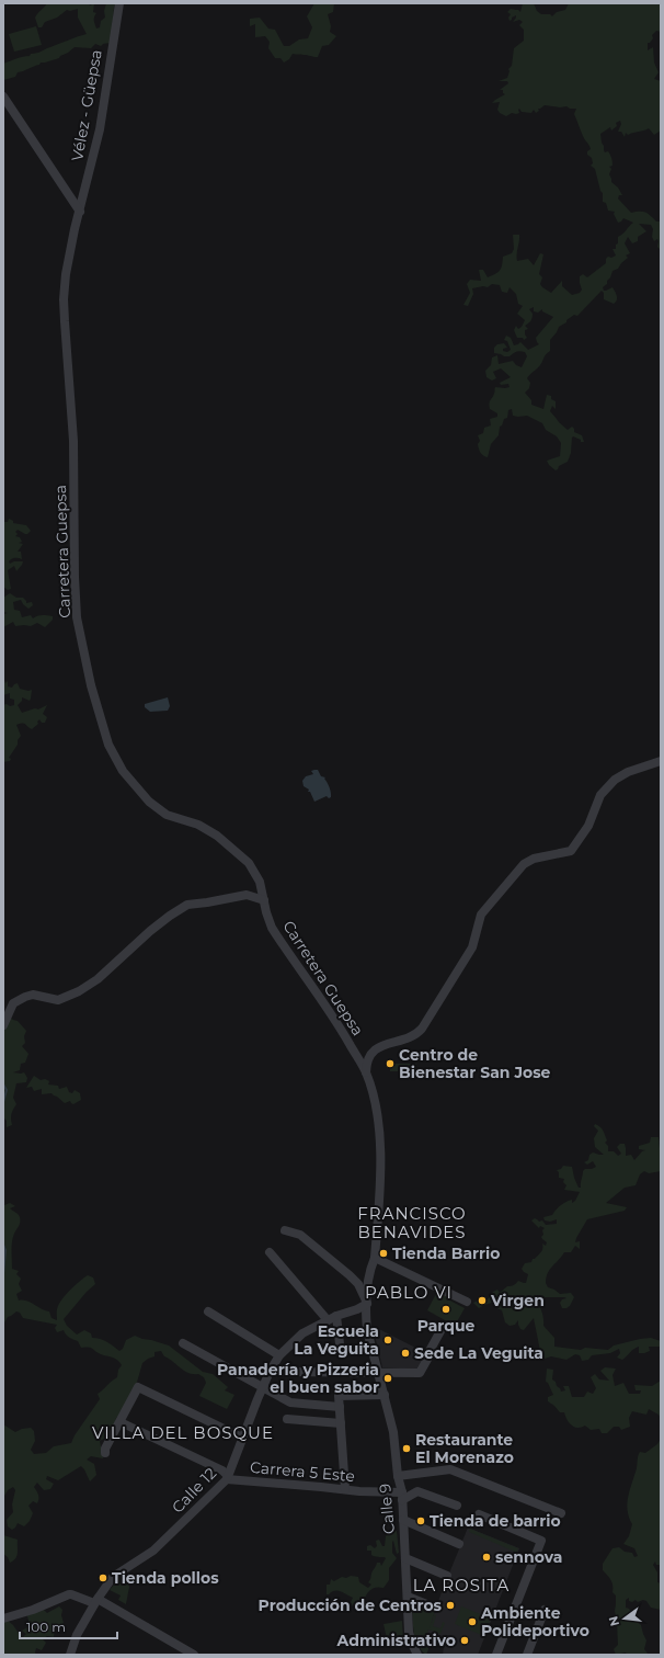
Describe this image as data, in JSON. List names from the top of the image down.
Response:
{
  "streets": {
    "street": [
      "Vélez - Güepsa",
      "Carretera Guepsa",
      "Carrera 5 Este",
      "Calle 12",
      "Calle 9"
    ]
  },
  "crossings": [
    ["Vélez - Güepsa", "Carretera Guepsa"],
    ["Carrera 5 Este", "Calle 12"],
    ["Carrera 5 Este", "Calle 9"],
    ["Calle 12", "Calle 9"]
  ],
  "districts": [
    "FRANCISCO BENAVIDES",
    "PABLO VI",
    "VILLA DEL BOSQUE",
    "LA ROSITA"
  ],
  "places": [
    "Centro de Bienestar San Jose",
    "Tienda Barrio",
    "Virgen",
    "Parque",
    "Escuela La Veguita",
    "Sede La Veguita",
    "Panadería y Pizzeria el buen sabor",
    "Restaurante El Morenazo",
    "Tienda de barrio",
    "sennova",
    "Tienda pollos",
    "Producción de Centros",
    "Ambiente Polideportivo",
    "Administrativo"
  ],
  "scale_bar": "100 m",
  "north": "left"
}
